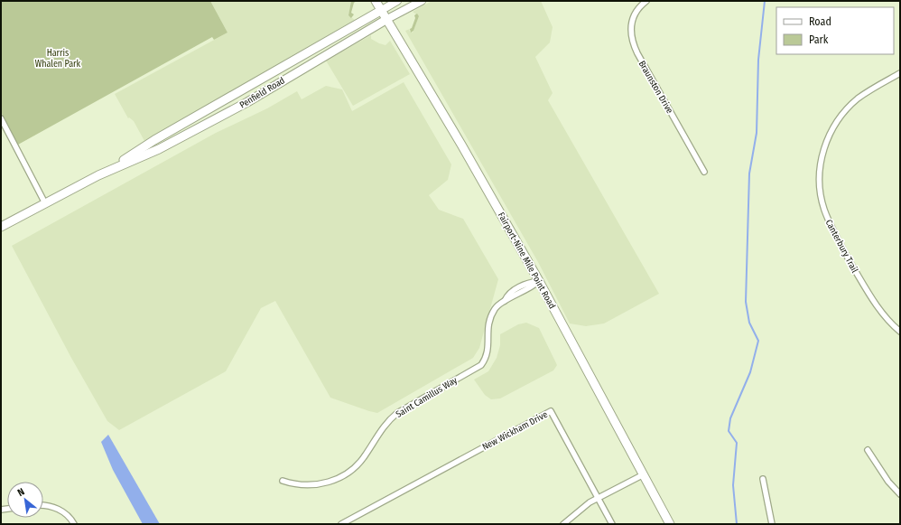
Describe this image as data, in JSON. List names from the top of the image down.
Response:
{
  "streets": {
    "main road": ["Penfield Road", "Fairport-Nine Mile Point Road"],
    "street": [
      "Braunston Drive",
      "Canterbury Trail",
      "Saint Camillus Way",
      "New Wickham Drive"
    ]
  },
  "crossings": [
    ["Penfield Road", "Fairport-Nine Mile Point Road"],
    ["Fairport-Nine Mile Point Road", "Saint Camillus Way"]
  ],
  "parks": ["Harris Whalen Park"],
  "legend": ["Road", "Park"],
  "north": "top left"
}
